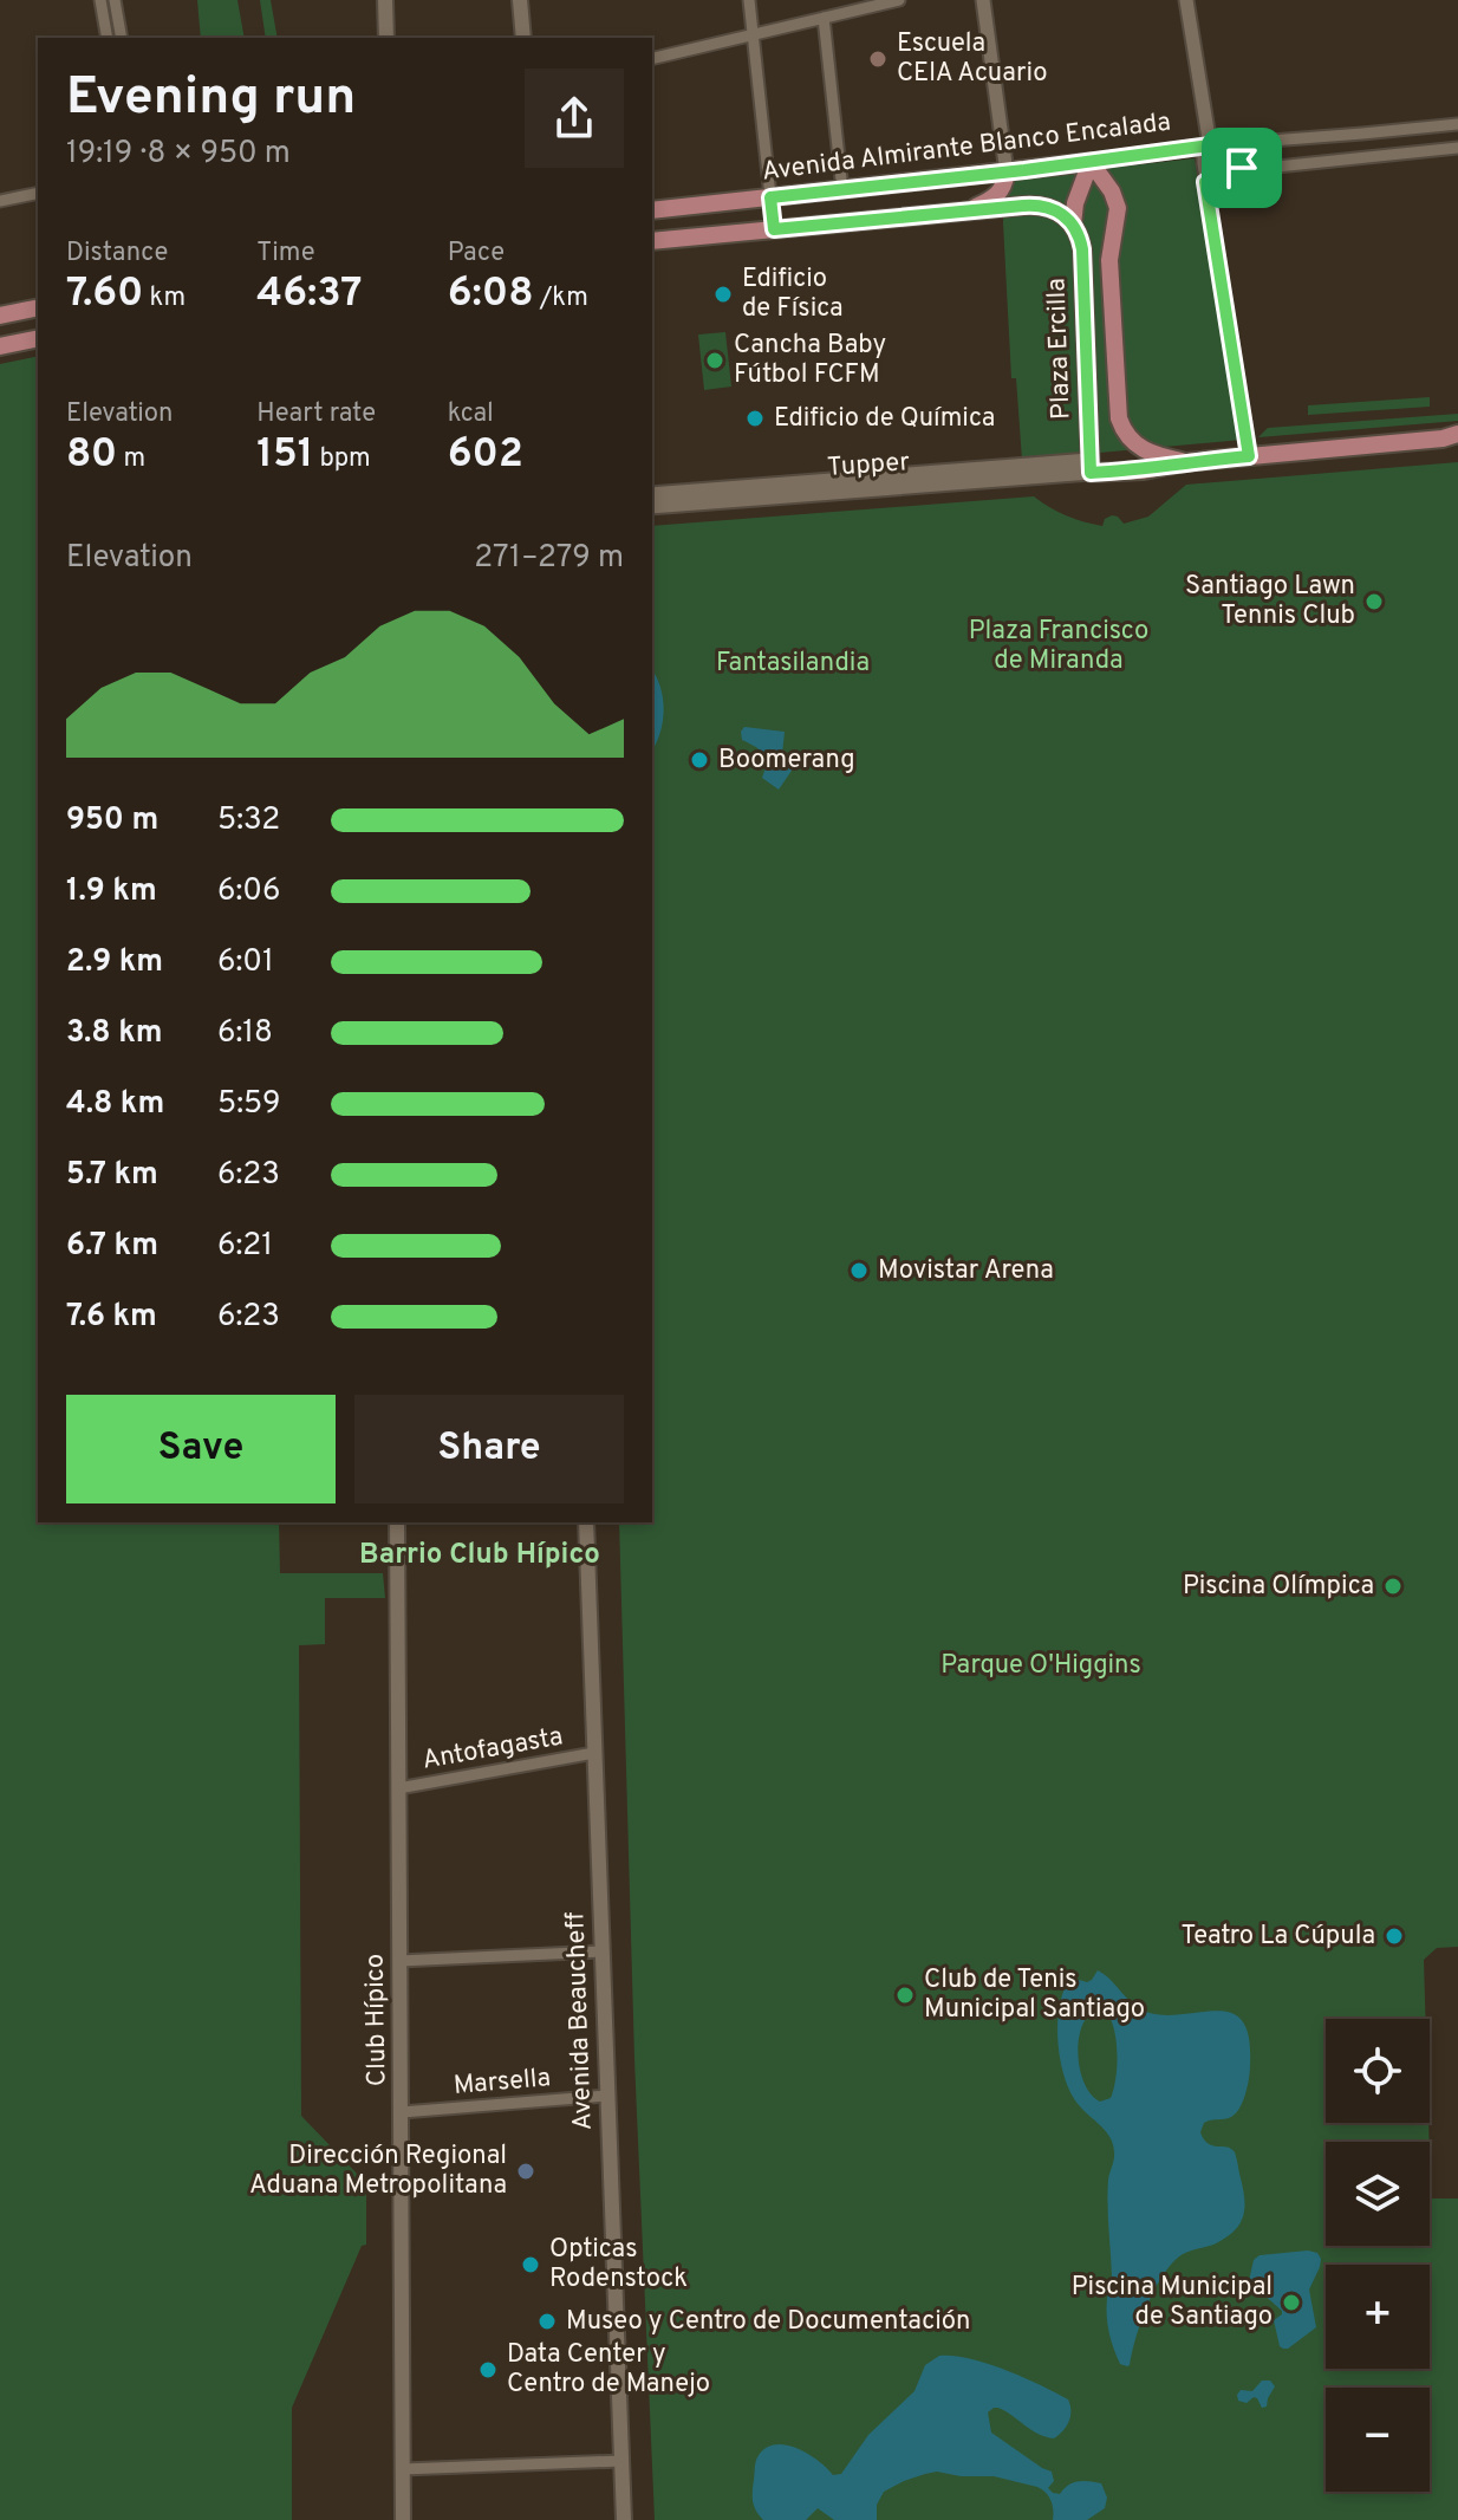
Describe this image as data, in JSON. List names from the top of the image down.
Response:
{
  "streets": {
    "main road": [
      "Avenida Almirante Blanco Encalada",
      "Plaza Ercilla",
      "Club Hípico",
      "Avenida Beaucheff"
    ],
    "street": ["Tupper", "Antofagasta", "Marsella"]
  },
  "crossings": [
    ["Avenida Almirante Blanco Encalada", "Plaza Ercilla"],
    ["Plaza Ercilla", "Tupper"],
    ["Antofagasta", "Club Hípico"],
    ["Antofagasta", "Avenida Beaucheff"],
    ["Club Hípico", "Marsella"],
    ["Avenida Beaucheff", "Marsella"]
  ],
  "districts": ["Barrio Club Hípico"],
  "parks": ["Plaza Francisco de Miranda", "Fantasilandia", "Parque O'Higgins"],
  "places": [
    "Escuela CEIA Acuario",
    "Edificio de Física",
    "Cancha Baby Fútbol FCFM",
    "Edificio de Química",
    "Santiago Lawn Tennis Club",
    "Boomerang",
    "Movistar Arena",
    "Piscina Olímpica",
    "Teatro La Cúpula",
    "Club de Tenis Municipal Santiago",
    "Dirección Regional Aduana Metropolitana",
    "Opticas Rodenstock",
    "Piscina Municipal de Santiago",
    "Museo y Centro de Documentación",
    "Data Center y Centro de Manejo"
  ],
  "page": {
    "heading": ["Evening run", "19:19 · 8 × 950 m"],
    "stats": [
      ["Distance", "7.60 km"],
      ["Time", "46:37"],
      ["Pace", "6:08 /km"],
      ["Elevation", "80 m"],
      ["Heart rate", "151 bpm"],
      ["kcal", "602"]
    ],
    "chart": ["Elevation", "271–279 m"],
    "list": [
      {
        "name": "950 m",
        "note": "5:32"
      },
      {
        "name": "1.9 km",
        "note": "6:06"
      },
      {
        "name": "2.9 km",
        "note": "6:01"
      },
      {
        "name": "3.8 km",
        "note": "6:18"
      },
      {
        "name": "4.8 km",
        "note": "5:59"
      },
      {
        "name": "5.7 km",
        "note": "6:23"
      },
      {
        "name": "6.7 km",
        "note": "6:21"
      },
      {
        "name": "7.6 km",
        "note": "6:23"
      }
    ],
    "buttons": ["Save", "Share"],
    "map_buttons": ["+", "−"]
  }
}
